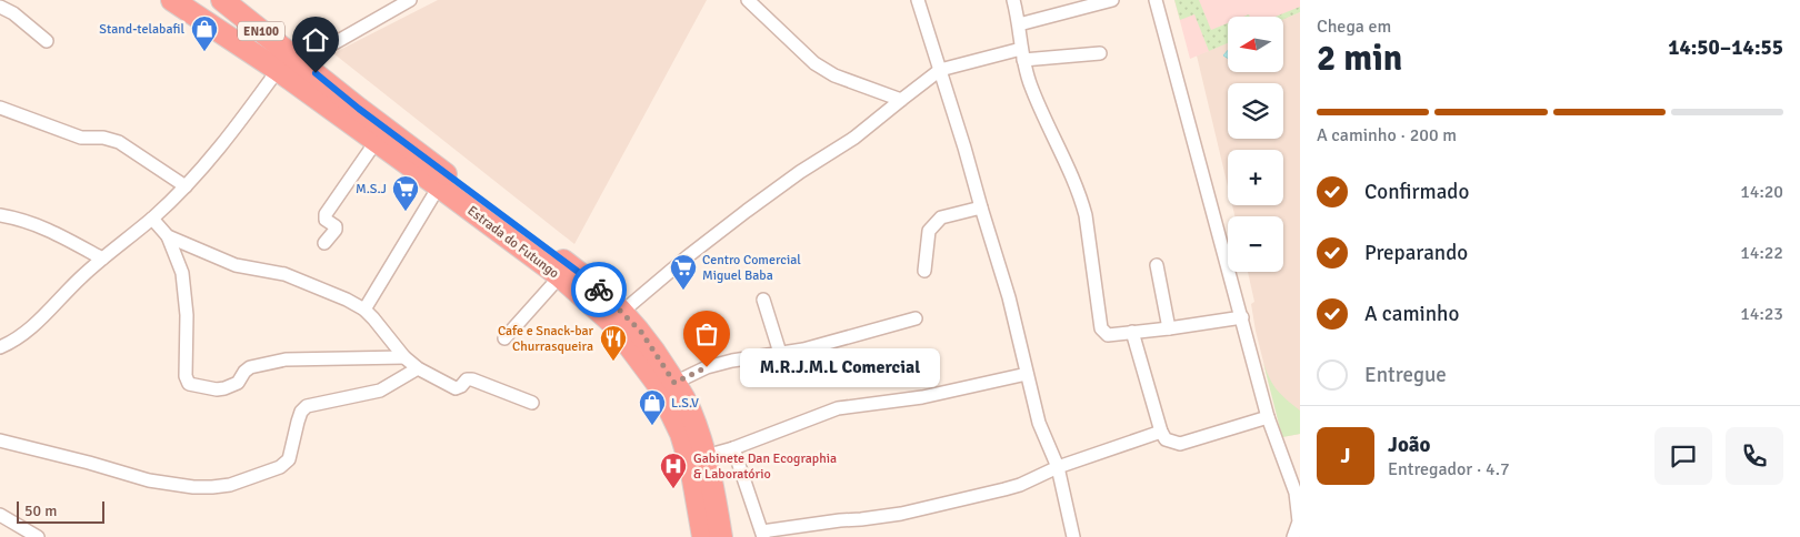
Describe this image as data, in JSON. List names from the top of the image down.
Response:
{
  "streets": {
    "highway": ["EN100", "Estrada do Futungo"]
  },
  "places": {
    "shop": ["Stand-telabafil", "L.S.V"],
    "supermarket": ["M.S.J", "Centro Comercial Miguel Baba"],
    "restaurant": ["Cafe e Snack-bar Churrasqueira"],
    "other": ["M.R.J.M.L Comercial"],
    "hospital": ["Gabinete Dan Ecographia & Laboratório"]
  },
  "scale_bar": "50 m",
  "north": "left",
  "page": {
    "heading": ["2 min", "Chega em", "14:50–14:55"],
    "panel": ["João", "Entregador · 4.7"],
    "map_buttons": ["+", "−"],
    "bar": "A caminho · 200 m",
    "list": [
      ["Confirmado", "14:20"],
      ["Preparando", "14:22"],
      ["A caminho", "14:23"],
      "Entregue"
    ],
    "bubble": "M.R.J.M.L Comercial",
    "round": "J",
    "scale": "50 m"
  }
}
